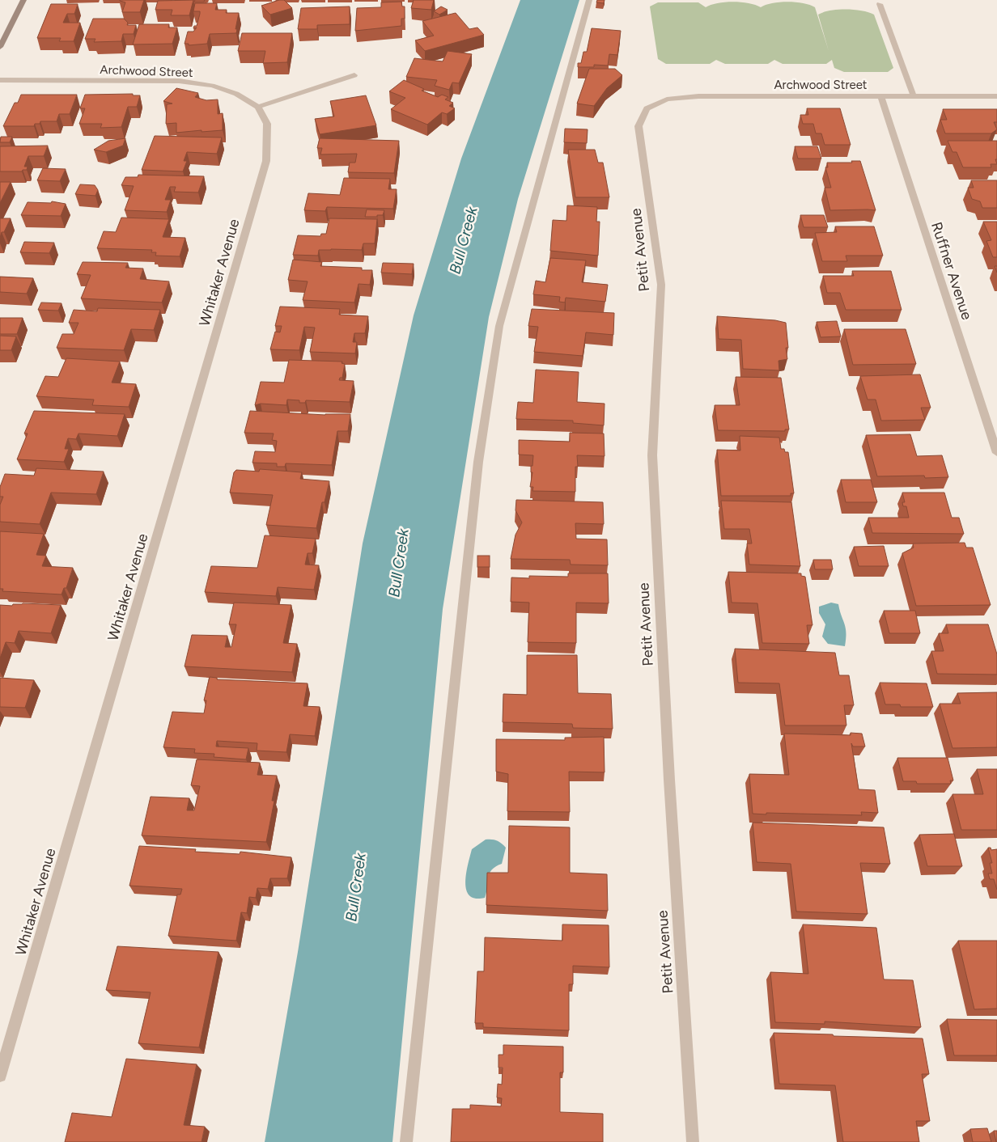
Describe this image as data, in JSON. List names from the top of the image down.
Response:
{
  "streets": {
    "street": [
      "Archwood Street",
      "Petit Avenue",
      "Ruffner Avenue",
      "Whitaker Avenue"
    ]
  },
  "crossings": [
    ["Archwood Street", "Petit Avenue"],
    ["Archwood Street", "Ruffner Avenue"],
    ["Archwood Street", "Whitaker Avenue"]
  ],
  "water": ["Bull Creek"]
}
